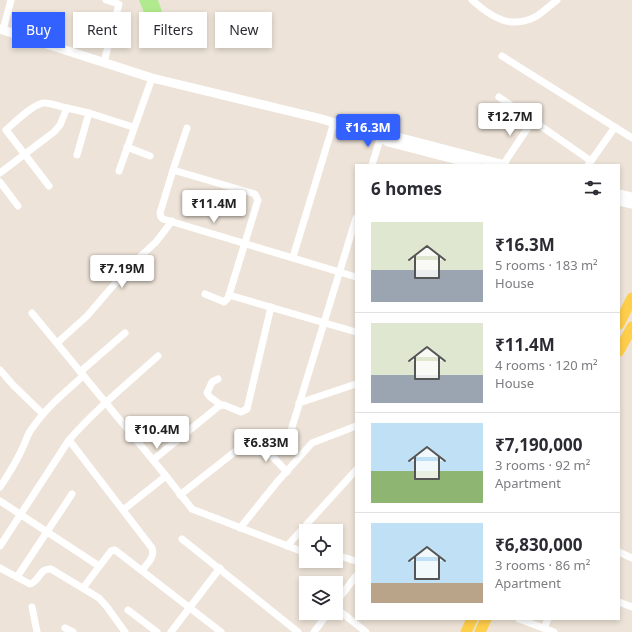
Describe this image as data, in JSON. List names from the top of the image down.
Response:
{
  "page": {
    "chip": [
      "Buy",
      "Rent",
      "Filters",
      "New"
    ],
    "price": [
      "₹12.7M",
      "₹16.3M",
      "₹11.4M",
      "₹7.19M",
      "₹10.4M",
      "₹6.83M"
    ],
    "heading": "6 homes",
    "list": [
      {
        "name": "₹16.3M",
        "note": "5 rooms · 183 m² · House"
      },
      {
        "name": "₹11.4M",
        "note": "4 rooms · 120 m² · House"
      },
      {
        "name": "₹7,190,000",
        "note": "3 rooms · 92 m² · Apartment"
      },
      {
        "name": "₹6,830,000",
        "note": "3 rooms · 86 m² · Apartment"
      }
    ]
  }
}
